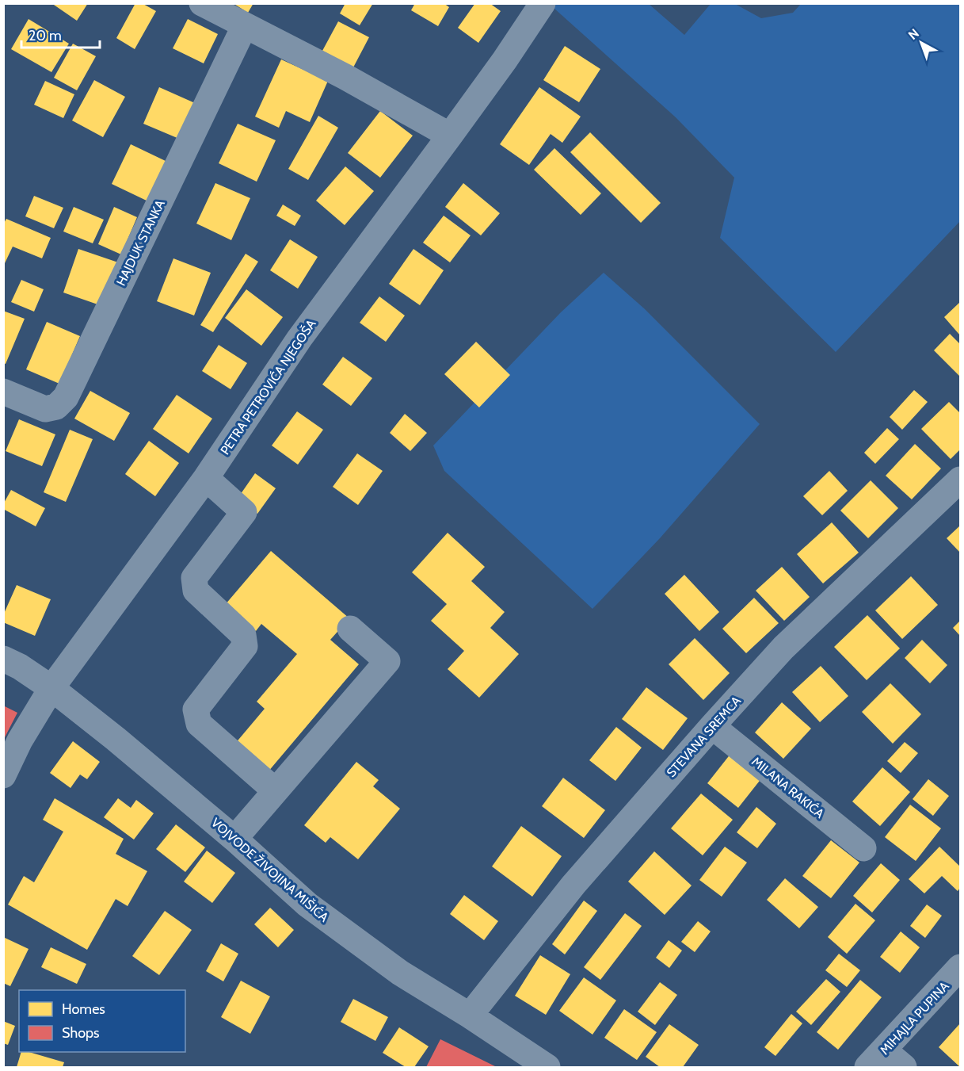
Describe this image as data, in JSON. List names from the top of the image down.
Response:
{
  "streets": {
    "street": [
      "HAJDUK STANKA",
      "PETRA PETROVIĆA NJEGOŠA",
      "STEVANA SREMCA",
      "MILANA RAKIĆA",
      "VOJVODE ŽIVOJINA MIŠIĆA",
      "MIHAJLA PUPINA"
    ]
  },
  "crossings": [
    ["PETRA PETROVIĆA NJEGOŠA", "VOJVODE ŽIVOJINA MIŠIĆA"],
    ["STEVANA SREMCA", "MILANA RAKIĆA"],
    ["STEVANA SREMCA", "VOJVODE ŽIVOJINA MIŠIĆA"]
  ],
  "legend": ["Homes", "Shops"],
  "scale_bar": "20 m",
  "north": "top left"
}
